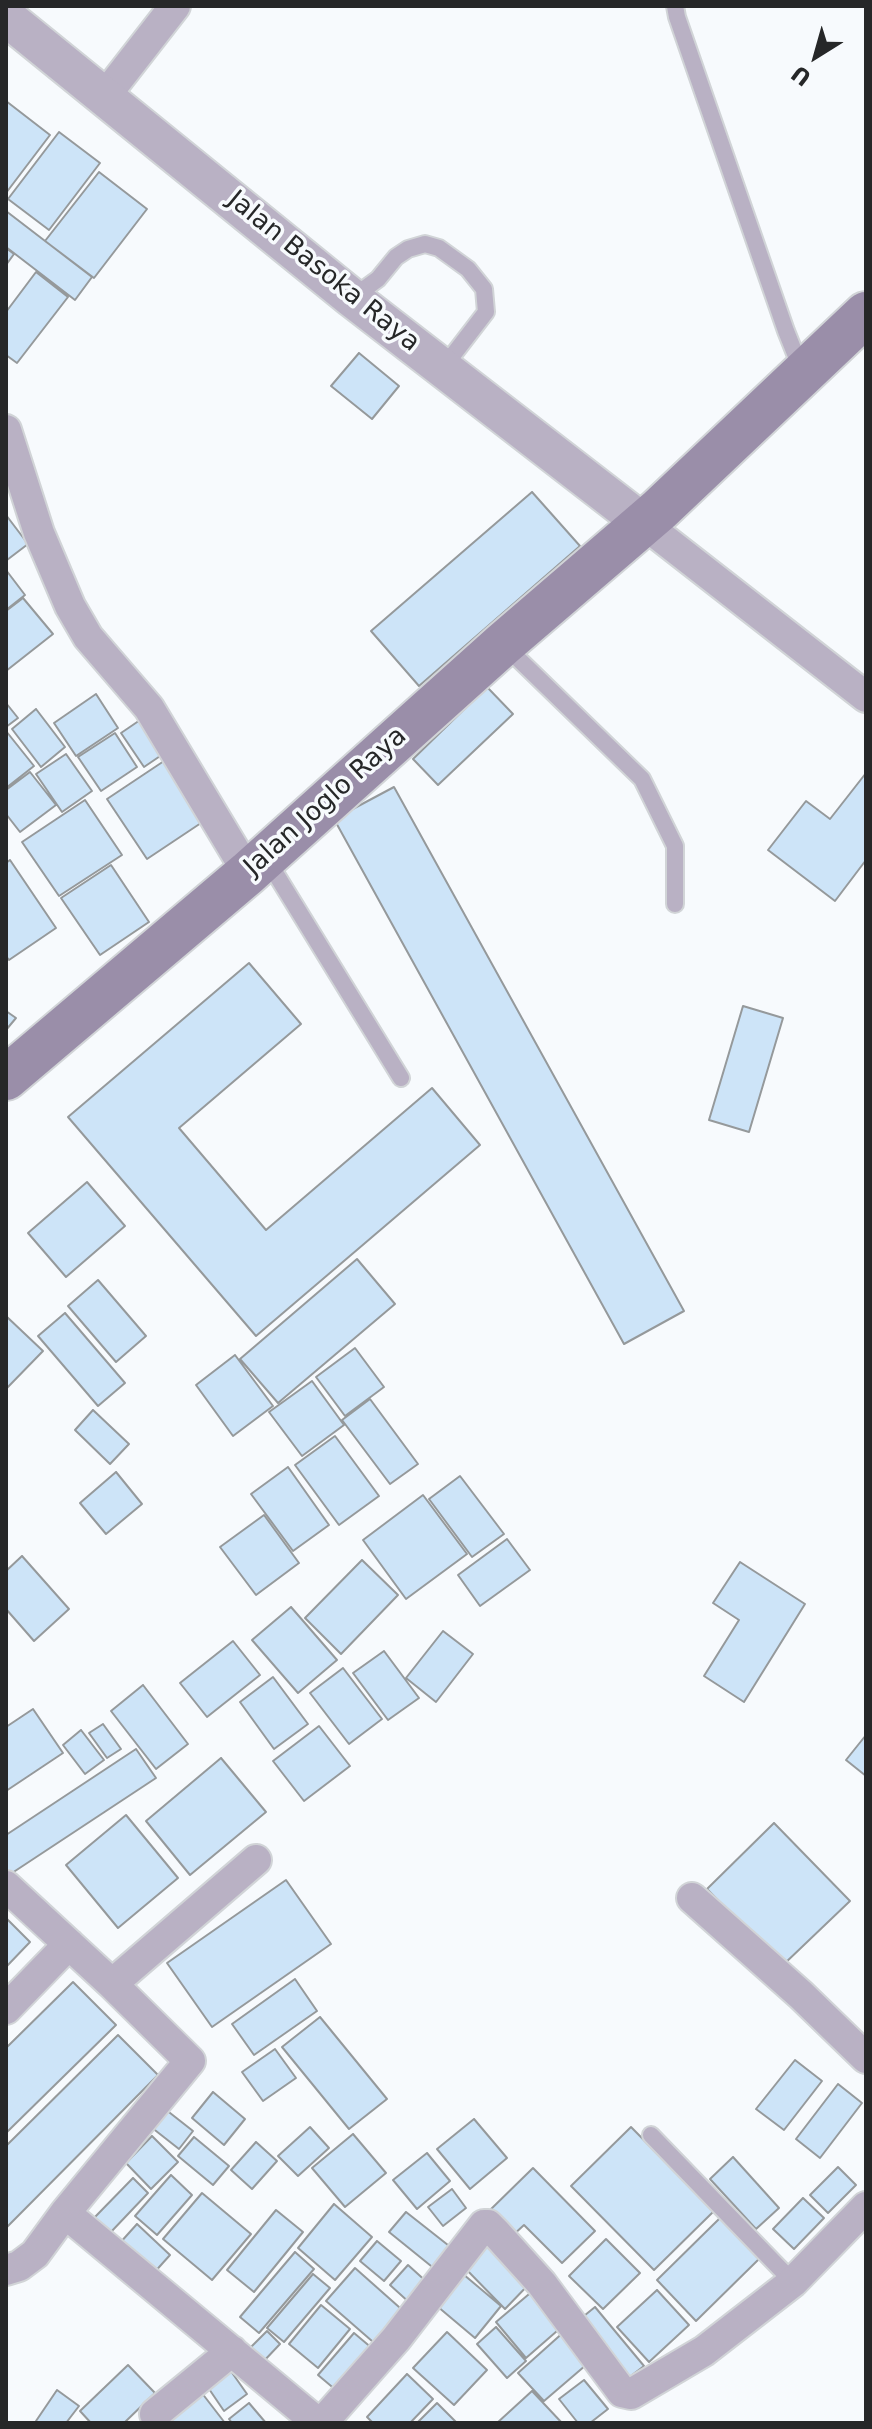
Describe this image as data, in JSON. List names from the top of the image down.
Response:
{
  "streets": {
    "main road": ["Jalan Joglo Raya"],
    "street": ["Jalan Basoka Raya"]
  },
  "crossings": [
    ["Jalan Basoka Raya", "Jalan Joglo Raya"]
  ],
  "north": "bottom left"
}
